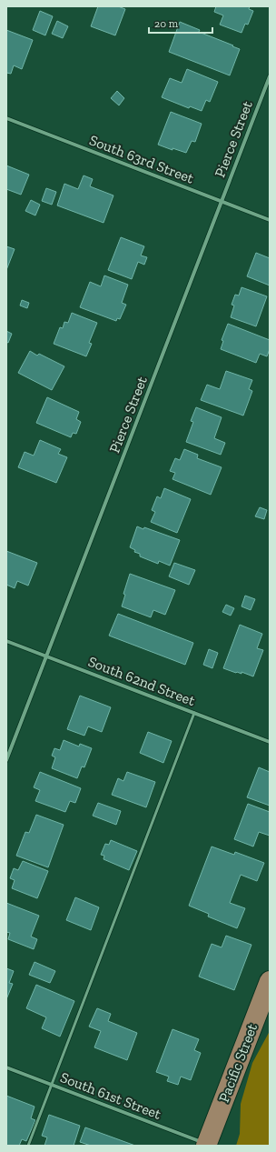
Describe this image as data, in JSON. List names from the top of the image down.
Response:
{
  "streets": {
    "main road": ["Pacific Street"],
    "street": [
      "Pierce Street",
      "South 63rd Street",
      "South 62nd Street",
      "South 61st Street"
    ]
  },
  "crossings": [
    ["Pierce Street", "South 63rd Street"],
    ["Pierce Street", "South 62nd Street"],
    ["Pacific Street", "South 61st Street"]
  ],
  "scale_bar": "20 m"
}
